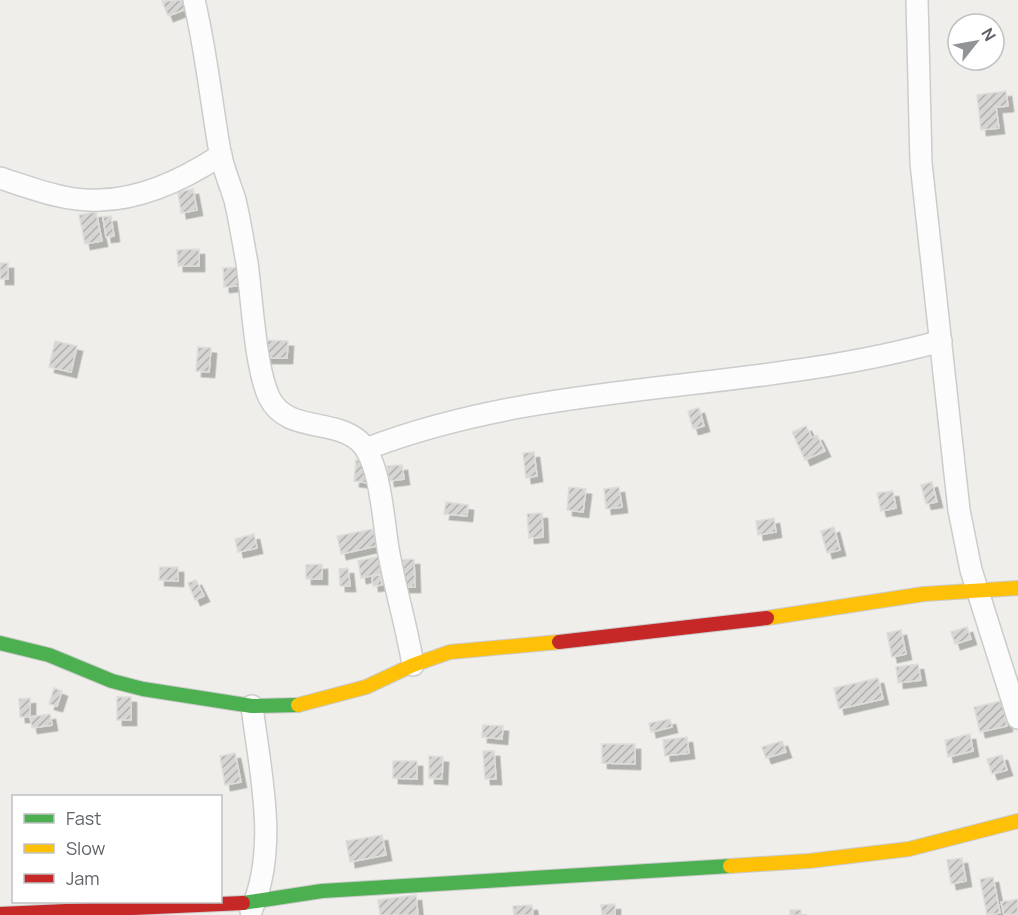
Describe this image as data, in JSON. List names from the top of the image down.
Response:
{
  "legend": ["Fast", "Slow", "Jam"],
  "north": "top right"
}
